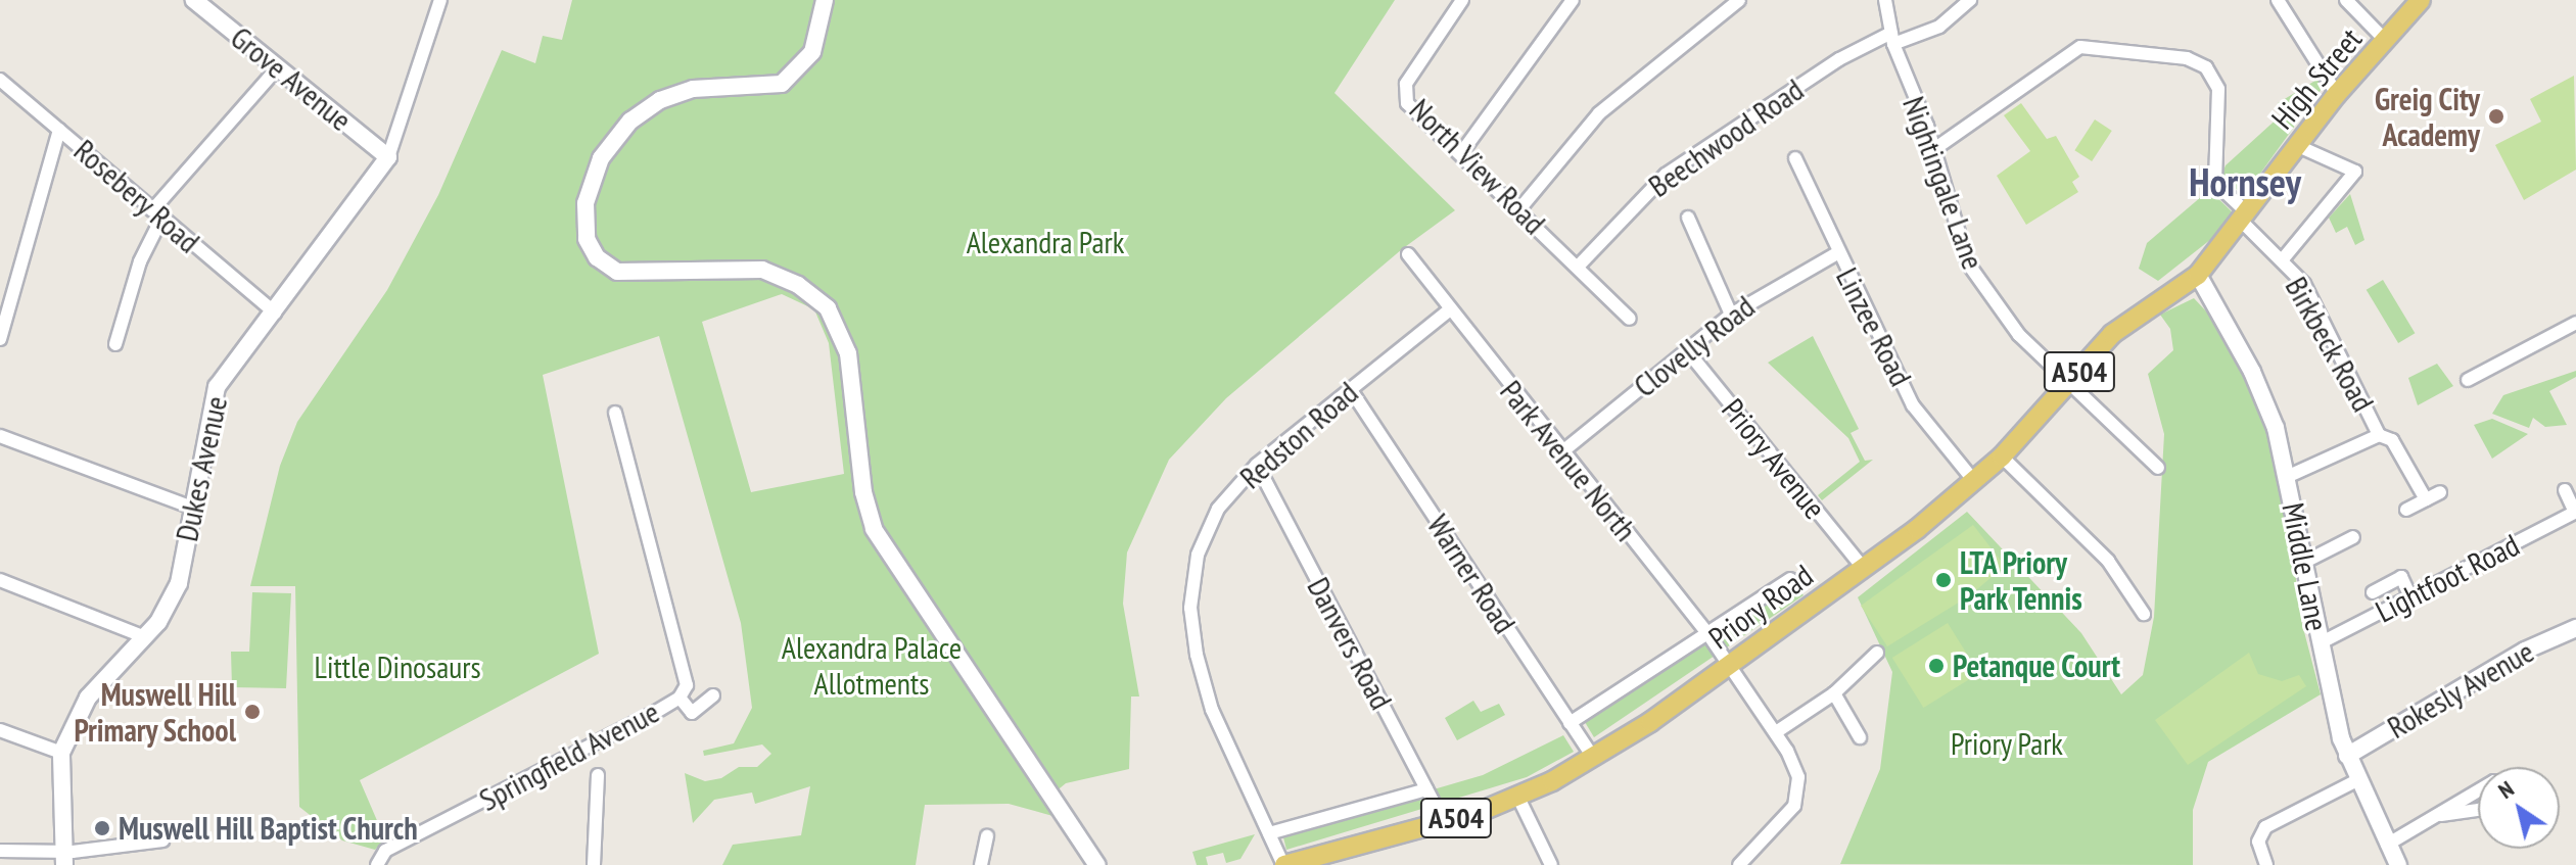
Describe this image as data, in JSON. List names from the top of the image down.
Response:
{
  "streets": {
    "main road": ["High Street", "A504", "Priory Road"],
    "street": [
      "Grove Avenue",
      "Beechwood Road",
      "North View Road",
      "Nightingale Lane",
      "Rosebery Road",
      "Linzee Road",
      "Birkbeck Road",
      "Clovelly Road",
      "Redston Road",
      "Priory Avenue",
      "Park Avenue North",
      "Dukes Avenue",
      "Middle Lane",
      "Warner Road",
      "Lightfoot Road",
      "Danvers Road",
      "Rokesly Avenue",
      "Springfield Avenue"
    ]
  },
  "crossings": [
    ["Grove Avenue", "Dukes Avenue"],
    ["High Street", "Birkbeck Road"],
    ["High Street", "Middle Lane"],
    ["High Street", "Priory Road"],
    ["Beechwood Road", "North View Road"],
    ["Beechwood Road", "Nightingale Lane"],
    ["Nightingale Lane", "Birkbeck Road"],
    ["Nightingale Lane", "Priory Road"],
    ["Rosebery Road", "Dukes Avenue"],
    ["Linzee Road", "Clovelly Road"],
    ["Linzee Road", "Priory Road"],
    ["Clovelly Road", "Priory Avenue"],
    ["Clovelly Road", "Park Avenue North"],
    ["Redston Road", "Park Avenue North"],
    ["Redston Road", "Warner Road"],
    ["Redston Road", "Priory Road"],
    ["Redston Road", "Danvers Road"],
    ["Priory Avenue", "Priory Road"],
    ["Park Avenue North", "Priory Road"],
    ["Middle Lane", "Lightfoot Road"],
    ["Middle Lane", "Priory Road"],
    ["Middle Lane", "Rokesly Avenue"],
    ["Warner Road", "Priory Road"],
    ["Priory Road", "Danvers Road"]
  ],
  "districts": ["Hornsey"],
  "parks": [
    "Alexandra Park",
    "Alexandra Palace Allotments",
    "Little Dinosaurs",
    "Priory Park"
  ],
  "places": [
    "Greig City Academy",
    "LTA Priory Park Tennis",
    "Petanque Court",
    "Muswell Hill Primary School",
    "Muswell Hill Baptist Church"
  ],
  "north": "top left"
}
